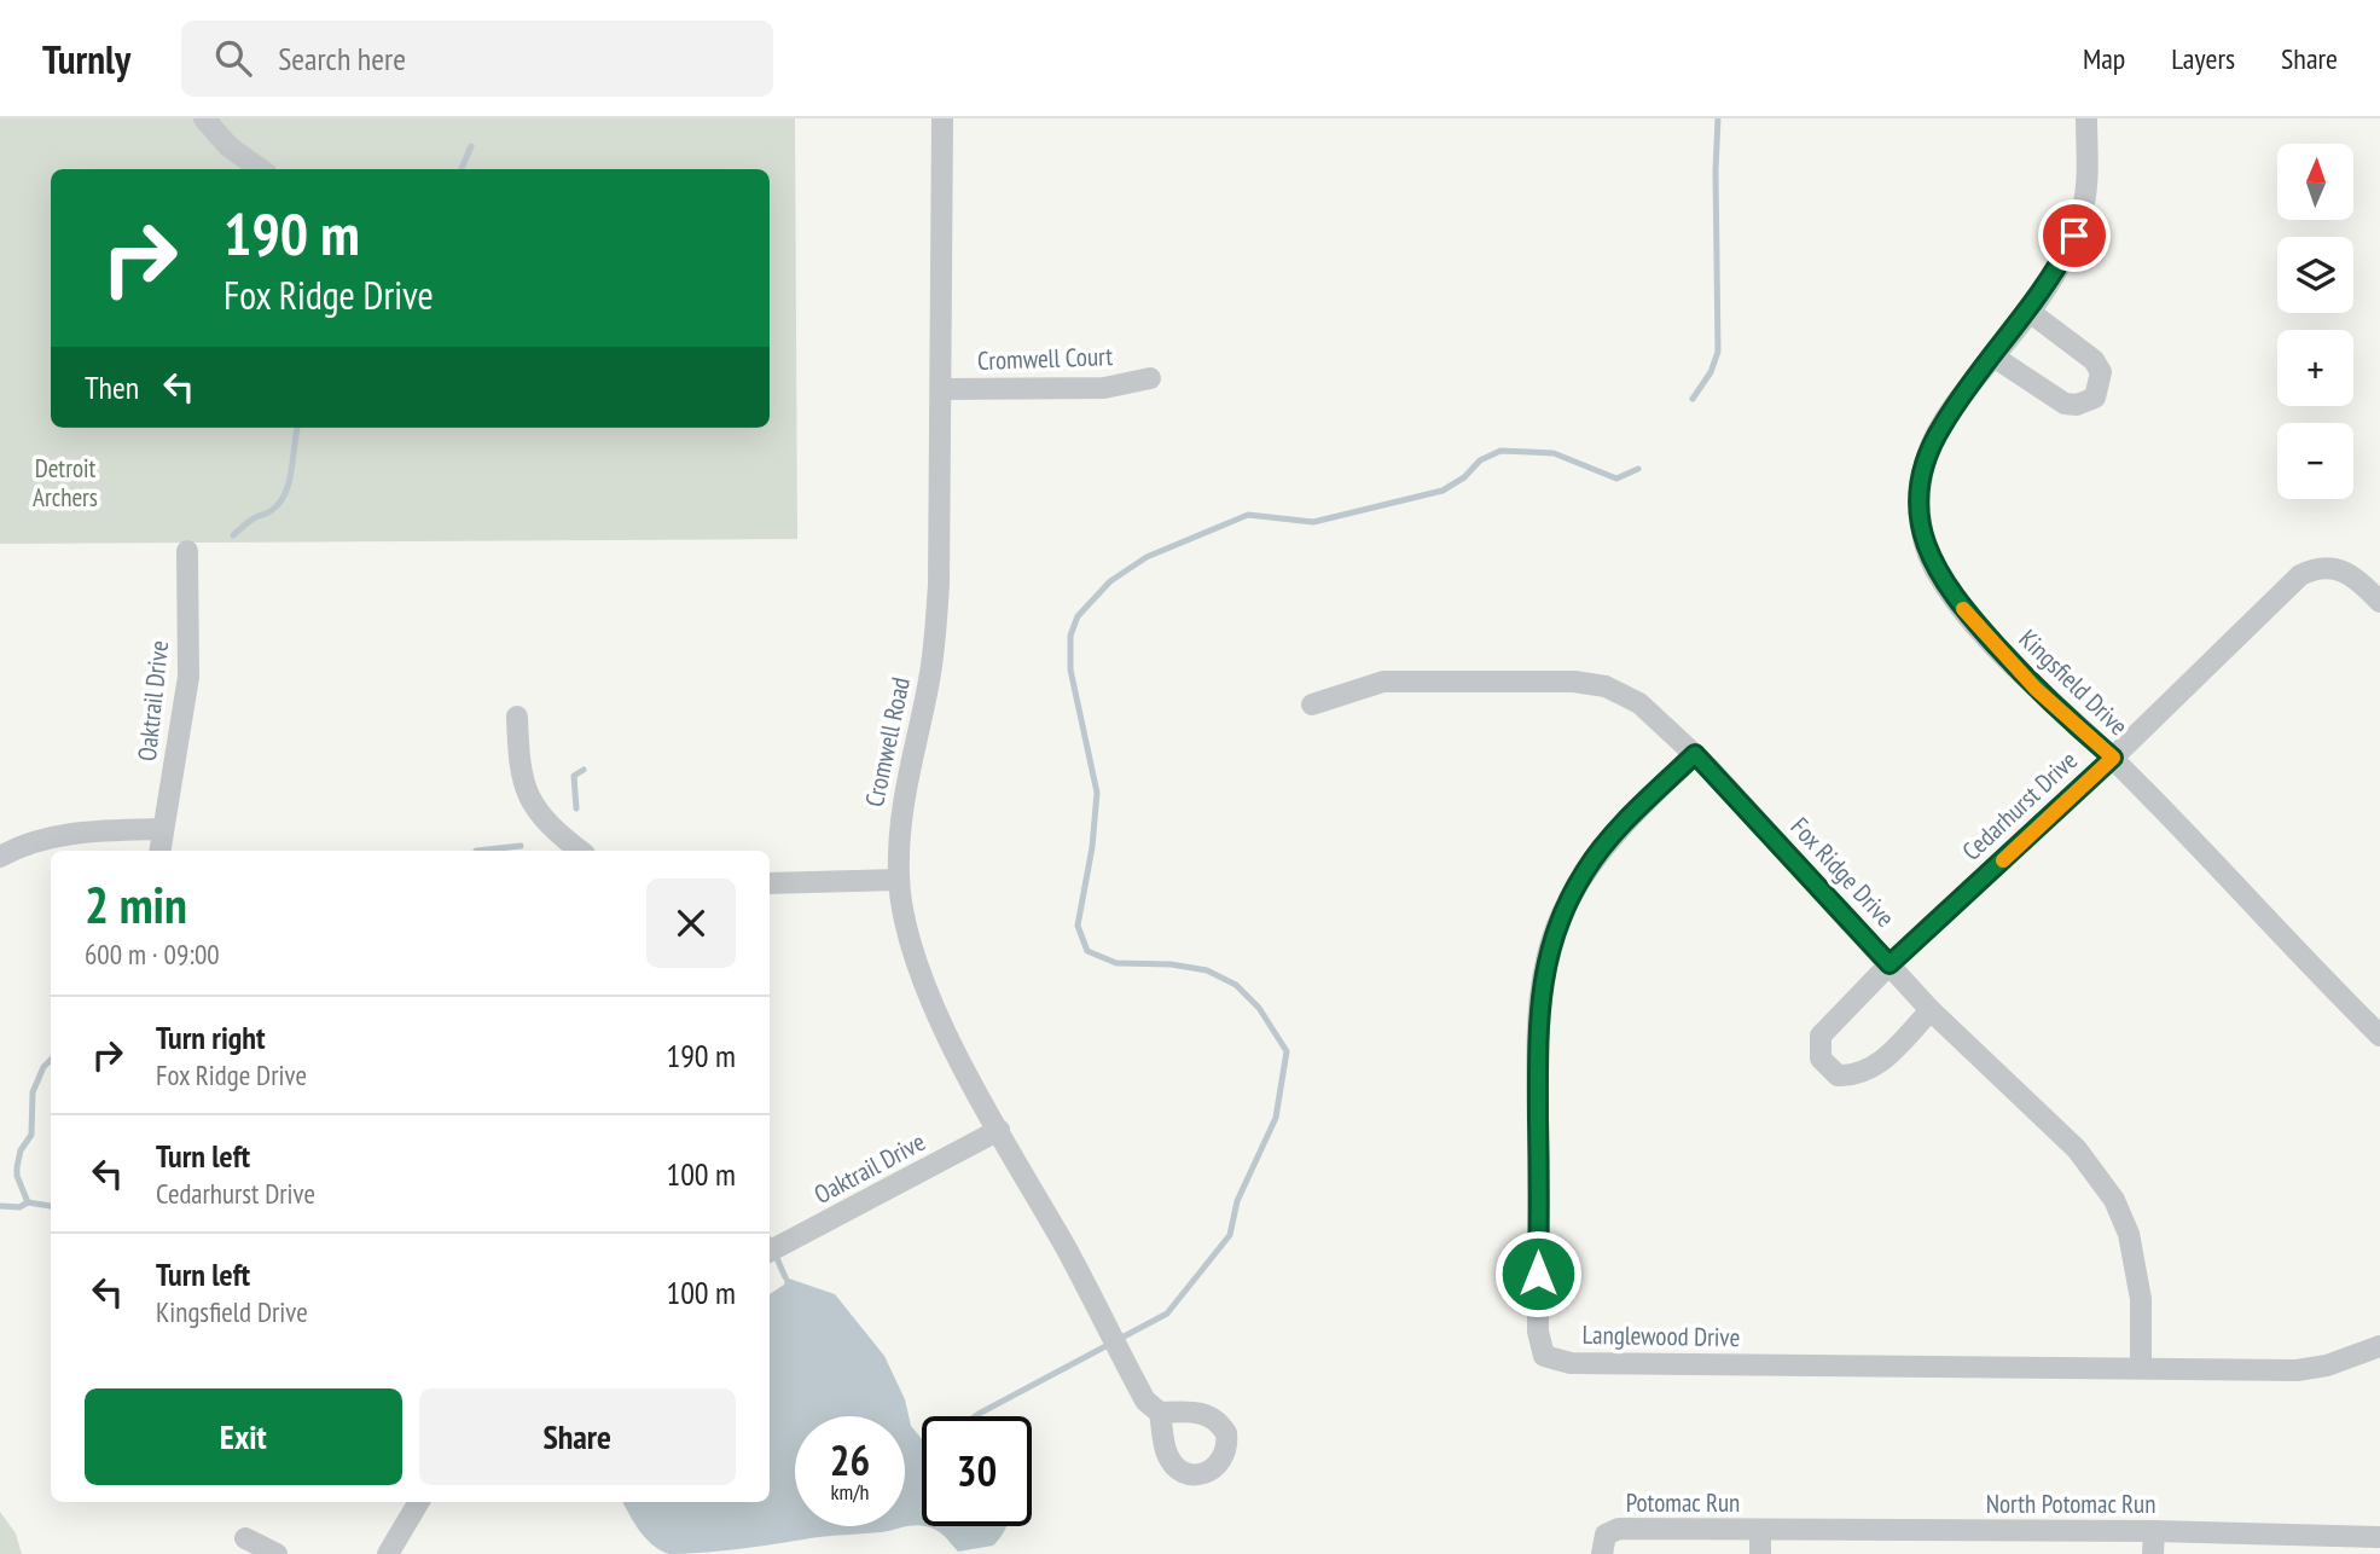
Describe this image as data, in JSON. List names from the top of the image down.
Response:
{
  "streets": {
    "street": [
      "Cromwell Court",
      "Kingsfield Drive",
      "Oaktrail Drive",
      "Cromwell Road",
      "Cedarhurst Drive",
      "Fox Ridge Drive",
      "Langlewood Drive",
      "Potomac Run",
      "North Potomac Run"
    ]
  },
  "crossings": [
    ["Cromwell Court", "Cromwell Road"],
    ["Kingsfield Drive", "Cedarhurst Drive"],
    ["Oaktrail Drive", "Cromwell Road"],
    ["Cedarhurst Drive", "Fox Ridge Drive"],
    ["Fox Ridge Drive", "Langlewood Drive"],
    ["Potomac Run", "North Potomac Run"]
  ],
  "parks": ["Detroit Archers"],
  "north": "top",
  "page": {
    "header": "Turnly",
    "search": "Search here",
    "nav": ["Map", "Layers", "Share"],
    "map_buttons": ["+", "−"],
    "turn": ["190 m", "Fox Ridge Drive"],
    "then": "Then",
    "heading": ["2 min", "600 m · 09:00"],
    "list": [
      {
        "name": "Turn right",
        "note": "Fox Ridge Drive",
        "value": "190 m"
      },
      {
        "name": "Turn left",
        "note": "Cedarhurst Drive",
        "value": "100 m"
      },
      {
        "name": "Turn left",
        "note": "Kingsfield Drive",
        "value": "100 m"
      }
    ],
    "buttons": ["Exit", "Share"],
    "speed": "26 km/h",
    "limit": "30"
  }
}
